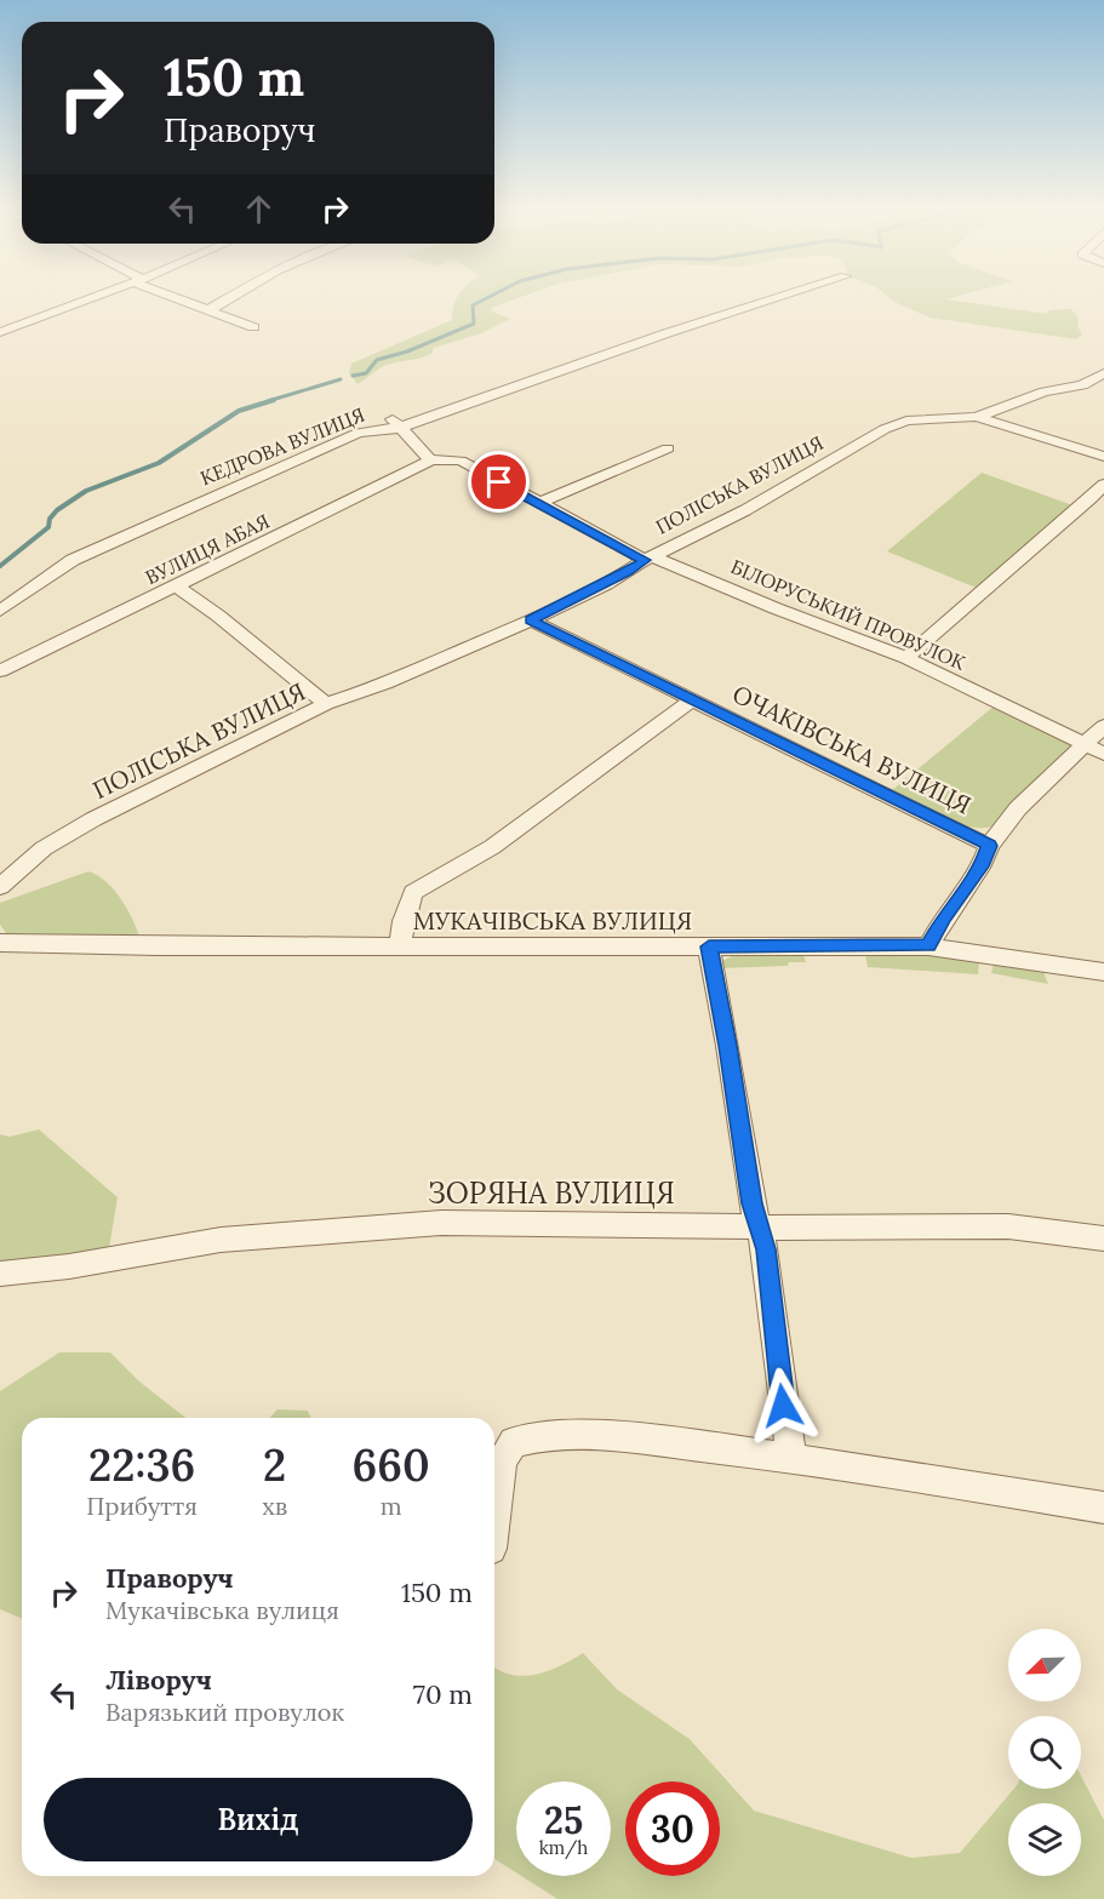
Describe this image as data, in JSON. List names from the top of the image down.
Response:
{
  "streets": {
    "street": [
      "КЕДРОВА ВУЛИЦЯ",
      "ПОЛІСЬКА ВУЛИЦЯ",
      "ВУЛИЦЯ АБАЯ",
      "БІЛОРУСЬКИЙ ПРОВУЛОК",
      "ОЧАКІВСЬКА ВУЛИЦЯ",
      "МУКАЧІВСЬКА ВУЛИЦЯ",
      "ЗОРЯНА ВУЛИЦЯ"
    ]
  },
  "crossings": [
    ["ПОЛІСЬКА ВУЛИЦЯ", "ВУЛИЦЯ АБАЯ"],
    ["ПОЛІСЬКА ВУЛИЦЯ", "БІЛОРУСЬКИЙ ПРОВУЛОК"],
    ["ПОЛІСЬКА ВУЛИЦЯ", "ОЧАКІВСЬКА ВУЛИЦЯ"],
    ["ВУЛИЦЯ АБАЯ", "БІЛОРУСЬКИЙ ПРОВУЛОК"]
  ],
  "north": "bottom left",
  "page": {
    "turn": ["150 m", "Праворуч"],
    "eta": [
      "22:36",
      "Прибуття",
      "2",
      "хв",
      "660",
      "m"
    ],
    "list": [
      {
        "name": "Праворуч",
        "note": "Мукачівська вулиця",
        "value": "150 m"
      },
      {
        "name": "Ліворуч",
        "note": "Варязький провулок",
        "value": "70 m"
      }
    ],
    "buttons": "Вихід",
    "speed": "25 km/h",
    "limit": "30"
  }
}
